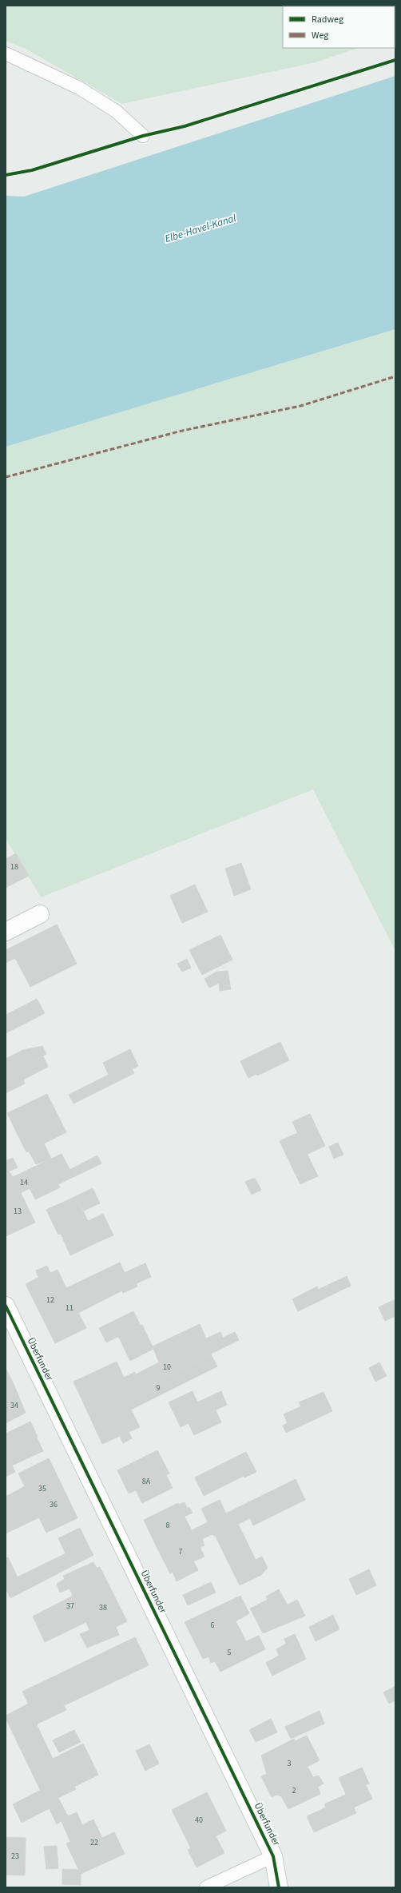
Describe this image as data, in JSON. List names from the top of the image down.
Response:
{
  "streets": {
    "street": ["Überfunder"]
  },
  "water": ["Elbe-Havel-Kanal"],
  "house_numbers": [
    "18",
    "14",
    "13",
    "12",
    "11",
    "10",
    "9",
    "34",
    "8A",
    "35",
    "36",
    "8",
    "7",
    "37",
    "38",
    "6",
    "5",
    "3",
    "2",
    "40",
    "22",
    "23"
  ],
  "legend": ["Radweg", "Weg"]
}
